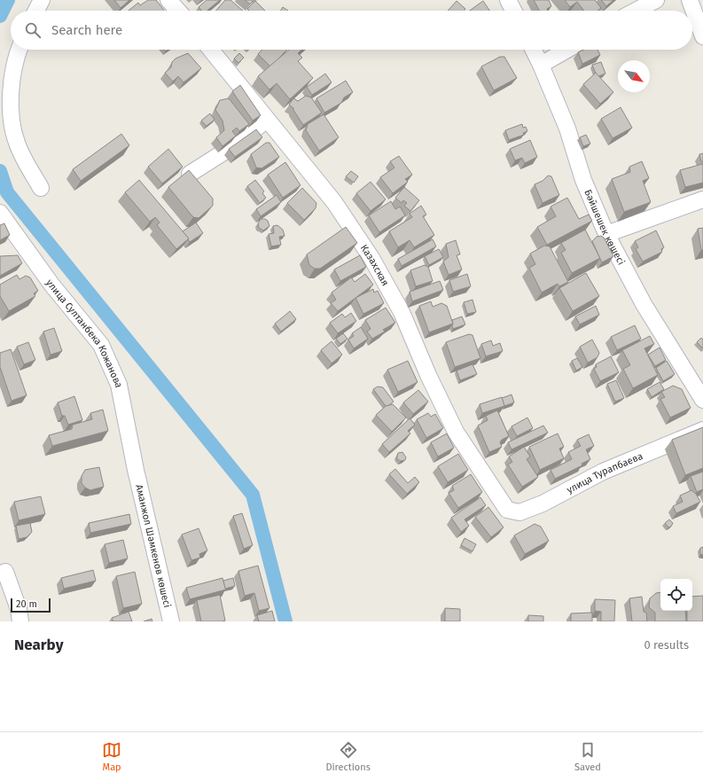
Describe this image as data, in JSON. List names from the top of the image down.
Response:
{
  "streets": {
    "street": [
      "Бәйшешек көшесі",
      "Казахская",
      "улица Султанбека Кожанова",
      "улица Турапбаева",
      "Аманжол Шәмкенов көшесі"
    ]
  },
  "crossings": [
    ["Казахская", "улица Турапбаева"],
    ["улица Султанбека Кожанова", "Аманжол Шәмкенов көшесі"]
  ],
  "scale_bar": "20 m",
  "north": "bottom right",
  "page": {
    "search": "Search here",
    "scale": "20 m",
    "heading": ["Nearby", "0 results"],
    "nav": ["Map", "Directions", "Saved"]
  }
}
